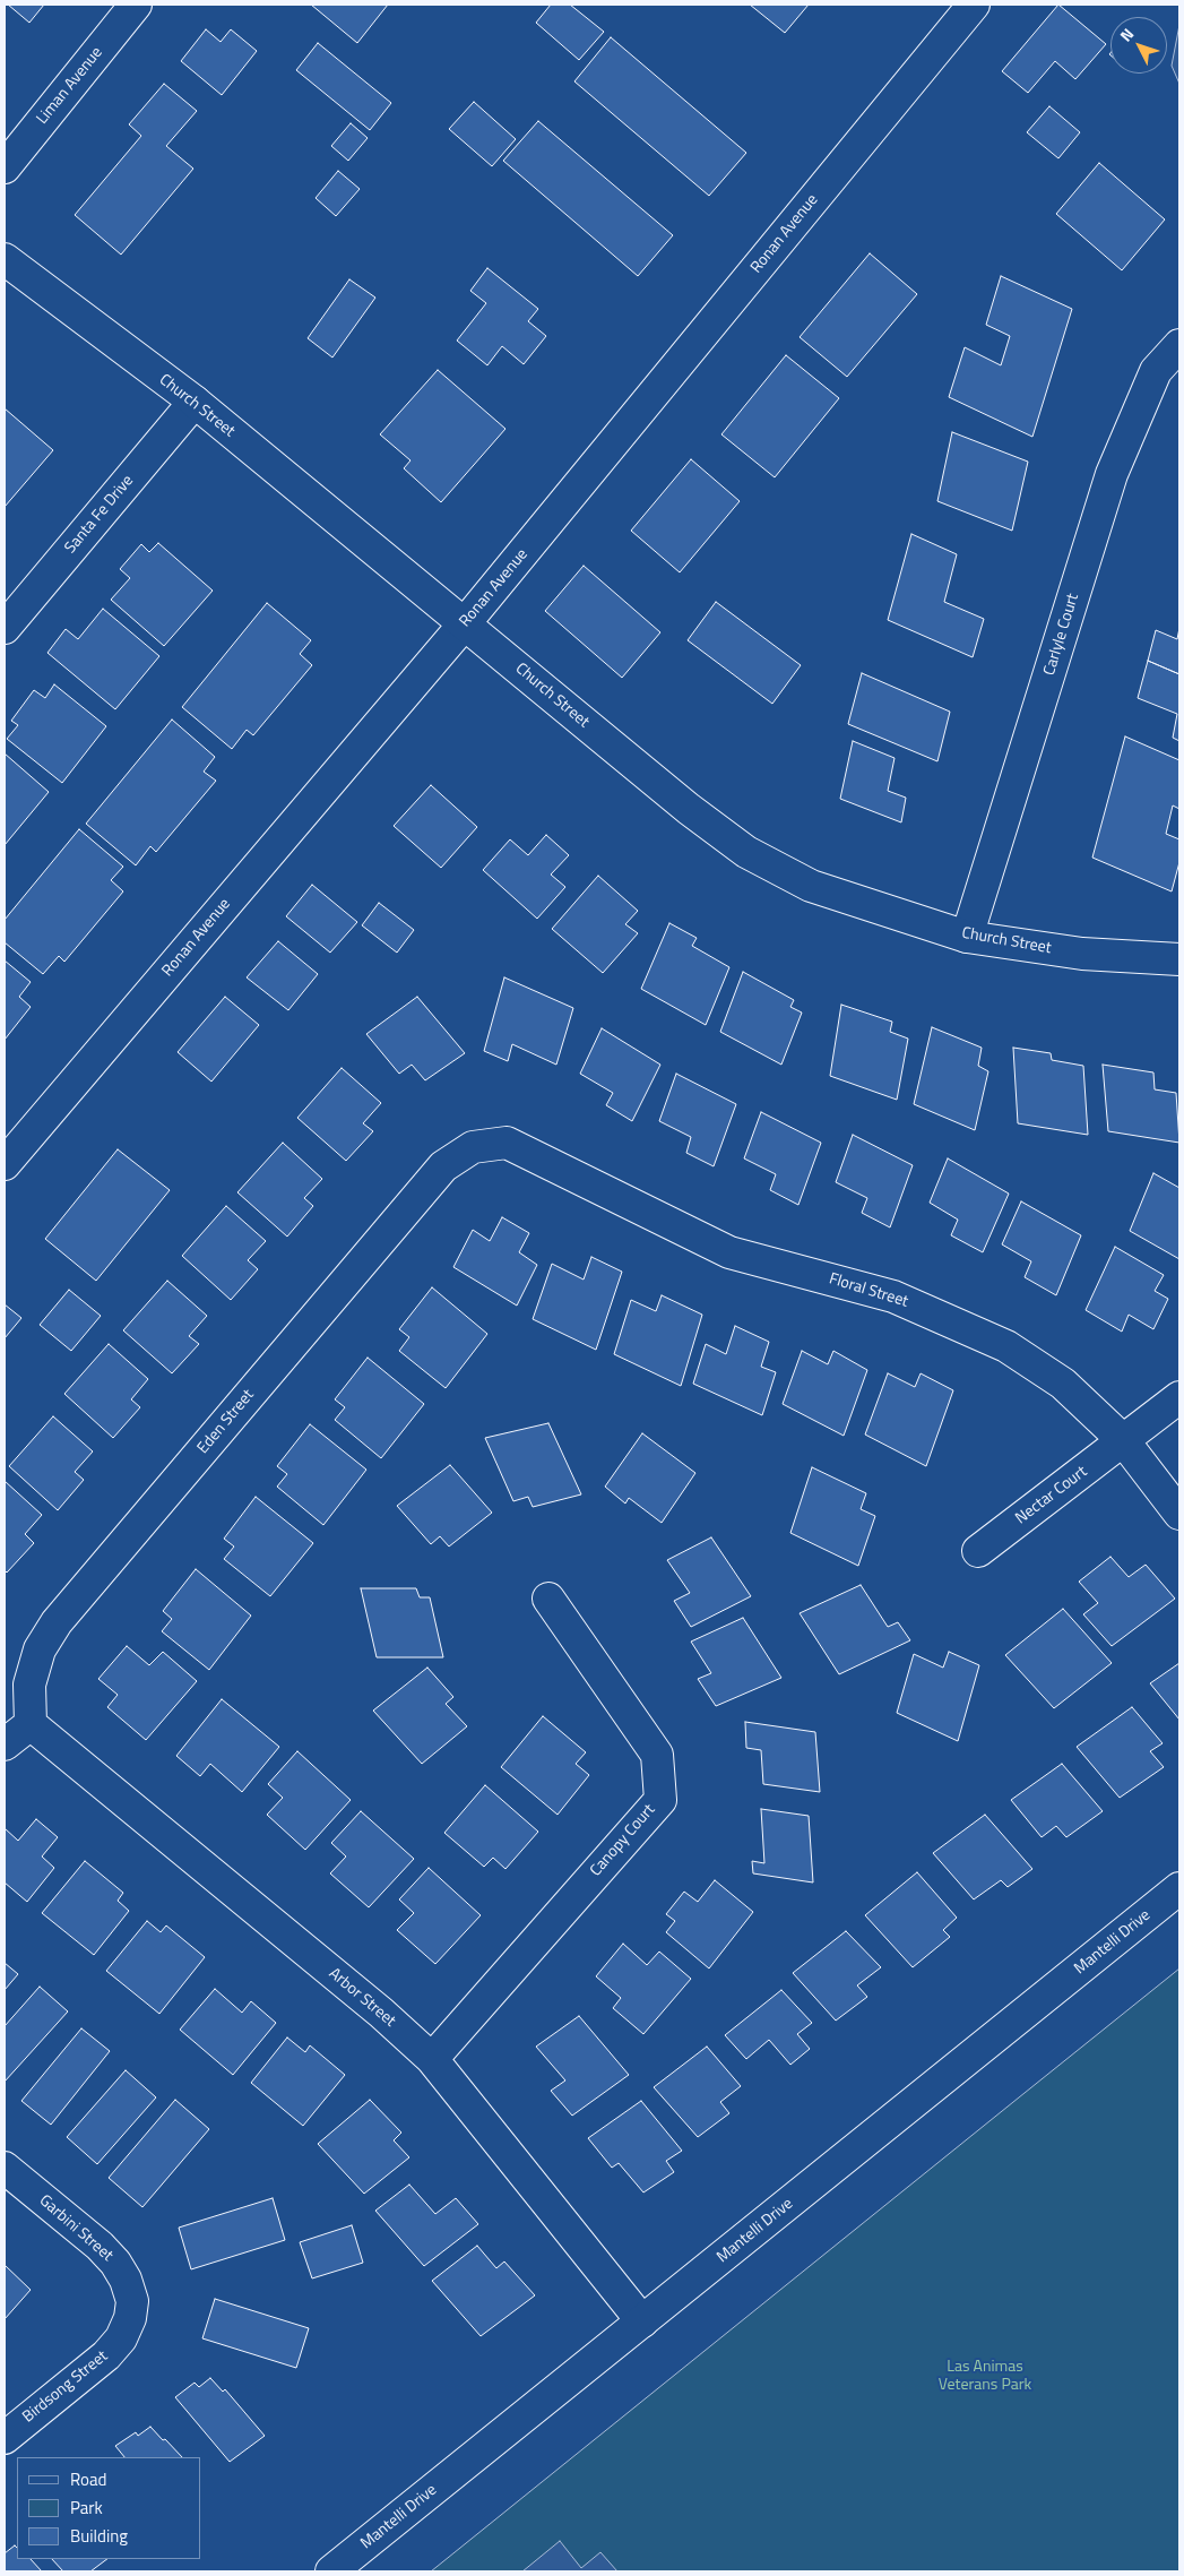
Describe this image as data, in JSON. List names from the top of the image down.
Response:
{
  "streets": {
    "street": [
      "Liman Avenue",
      "Ronan Avenue",
      "Church Street",
      "Santa Fe Drive",
      "Carlyle Court",
      "Floral Street",
      "Eden Street",
      "Nectar Court",
      "Canopy Court",
      "Mantelli Drive",
      "Arbor Street",
      "Garbini Street",
      "Birdsong Street"
    ]
  },
  "crossings": [
    ["Ronan Avenue", "Church Street"],
    ["Church Street", "Santa Fe Drive"],
    ["Church Street", "Carlyle Court"],
    ["Floral Street", "Eden Street"],
    ["Floral Street", "Nectar Court"],
    ["Eden Street", "Arbor Street"],
    ["Canopy Court", "Arbor Street"],
    ["Mantelli Drive", "Arbor Street"],
    ["Garbini Street", "Birdsong Street"]
  ],
  "parks": ["Las Animas Veterans Park"],
  "legend": ["Road", "Park", "Building"],
  "north": "top left"
}
